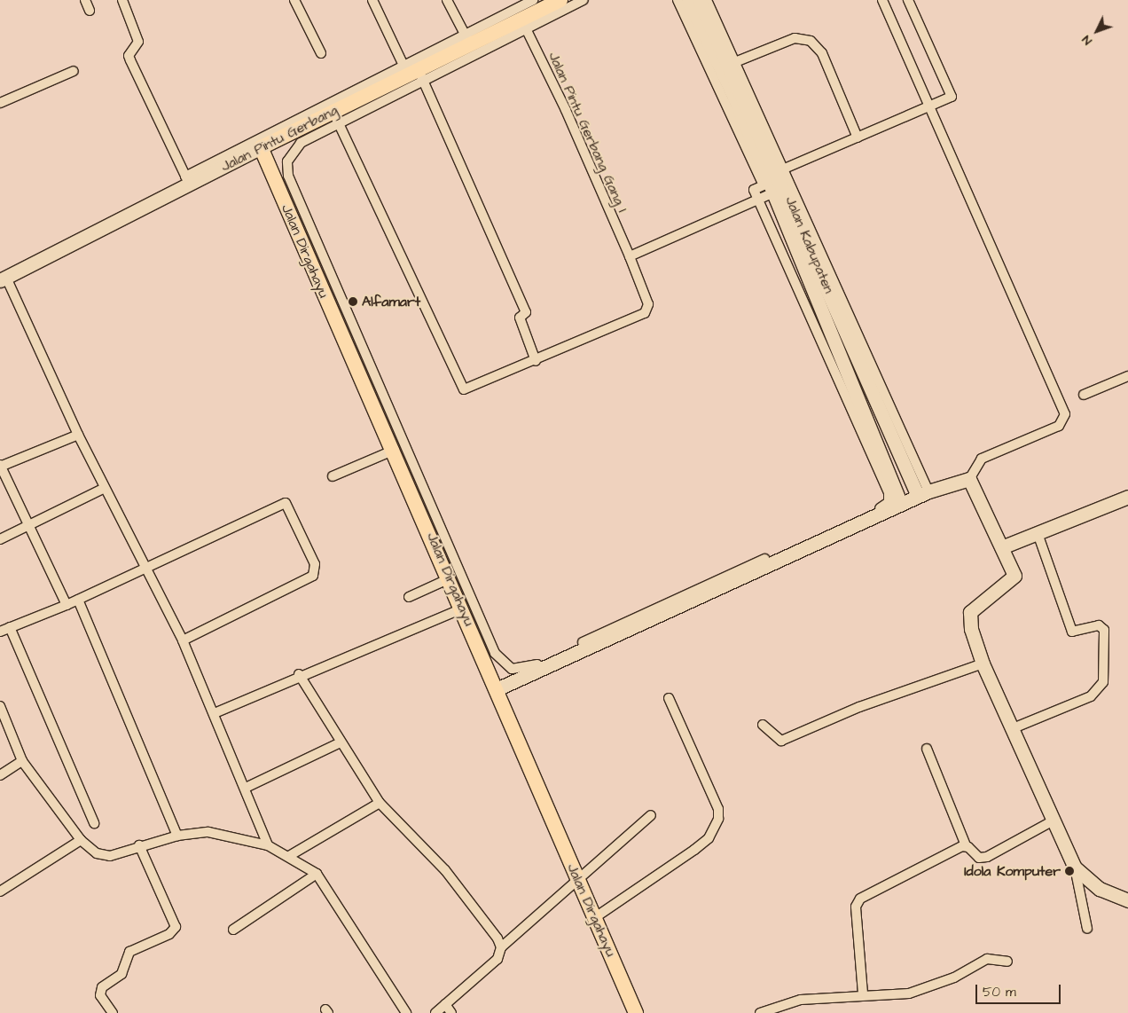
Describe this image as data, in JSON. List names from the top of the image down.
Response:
{
  "streets": {
    "main road": ["Jalan Pintu Gerbang", "Jalan Dirgahayu"],
    "street": ["Jalan Pintu Gerbang Gang I", "Jalan Kabupaten"]
  },
  "crossings": [
    ["Jalan Pintu Gerbang Gang I", "Jalan Pintu Gerbang"],
    ["Jalan Pintu Gerbang", "Jalan Dirgahayu"]
  ],
  "places": ["Alfamart", "Idola Komputer"],
  "scale_bar": "50 m",
  "north": "bottom left"
}
